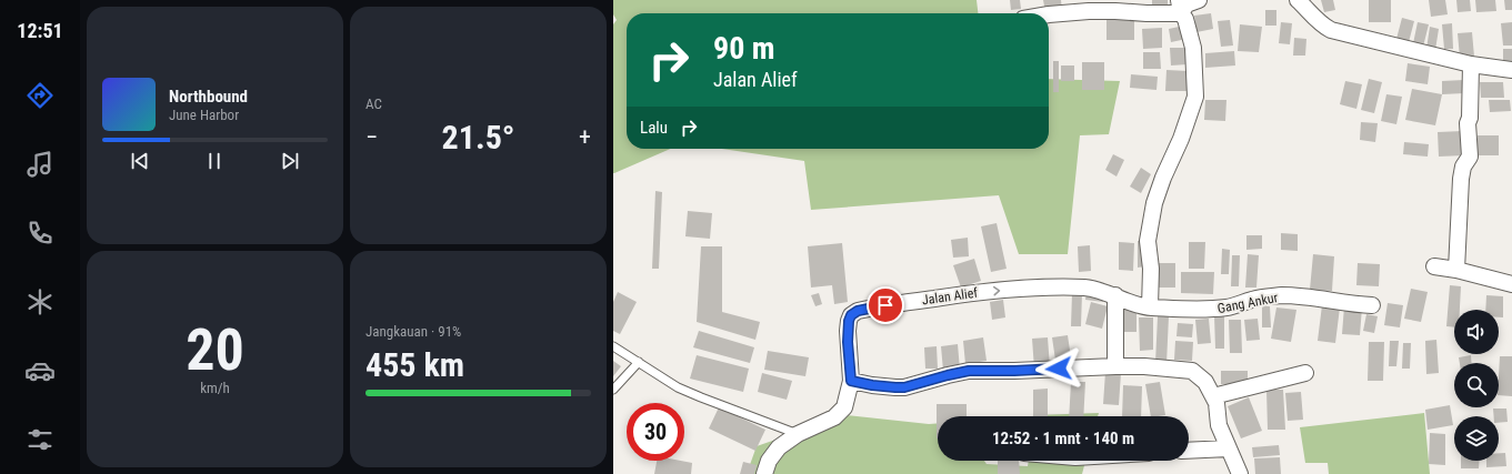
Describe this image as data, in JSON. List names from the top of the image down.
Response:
{
  "streets": {
    "street": ["Jalan Alief", "Gang Ankur"]
  },
  "crossings": [
    ["Jalan Alief", "Gang Ankur"]
  ],
  "page": {
    "tabs": "12:51",
    "tile": [
      "AC",
      ["20", "km/h"],
      ["Jangkauan · 91%", "455 km"]
    ],
    "turn": ["90 m", "Jalan Alief"],
    "song": ["Northbound", "June Harbor"],
    "then": "Lalu",
    "heat": ["−", "21.5°", "+"],
    "limit": "30",
    "trip": "12:52 · 1 mnt · 140 m"
  }
}
